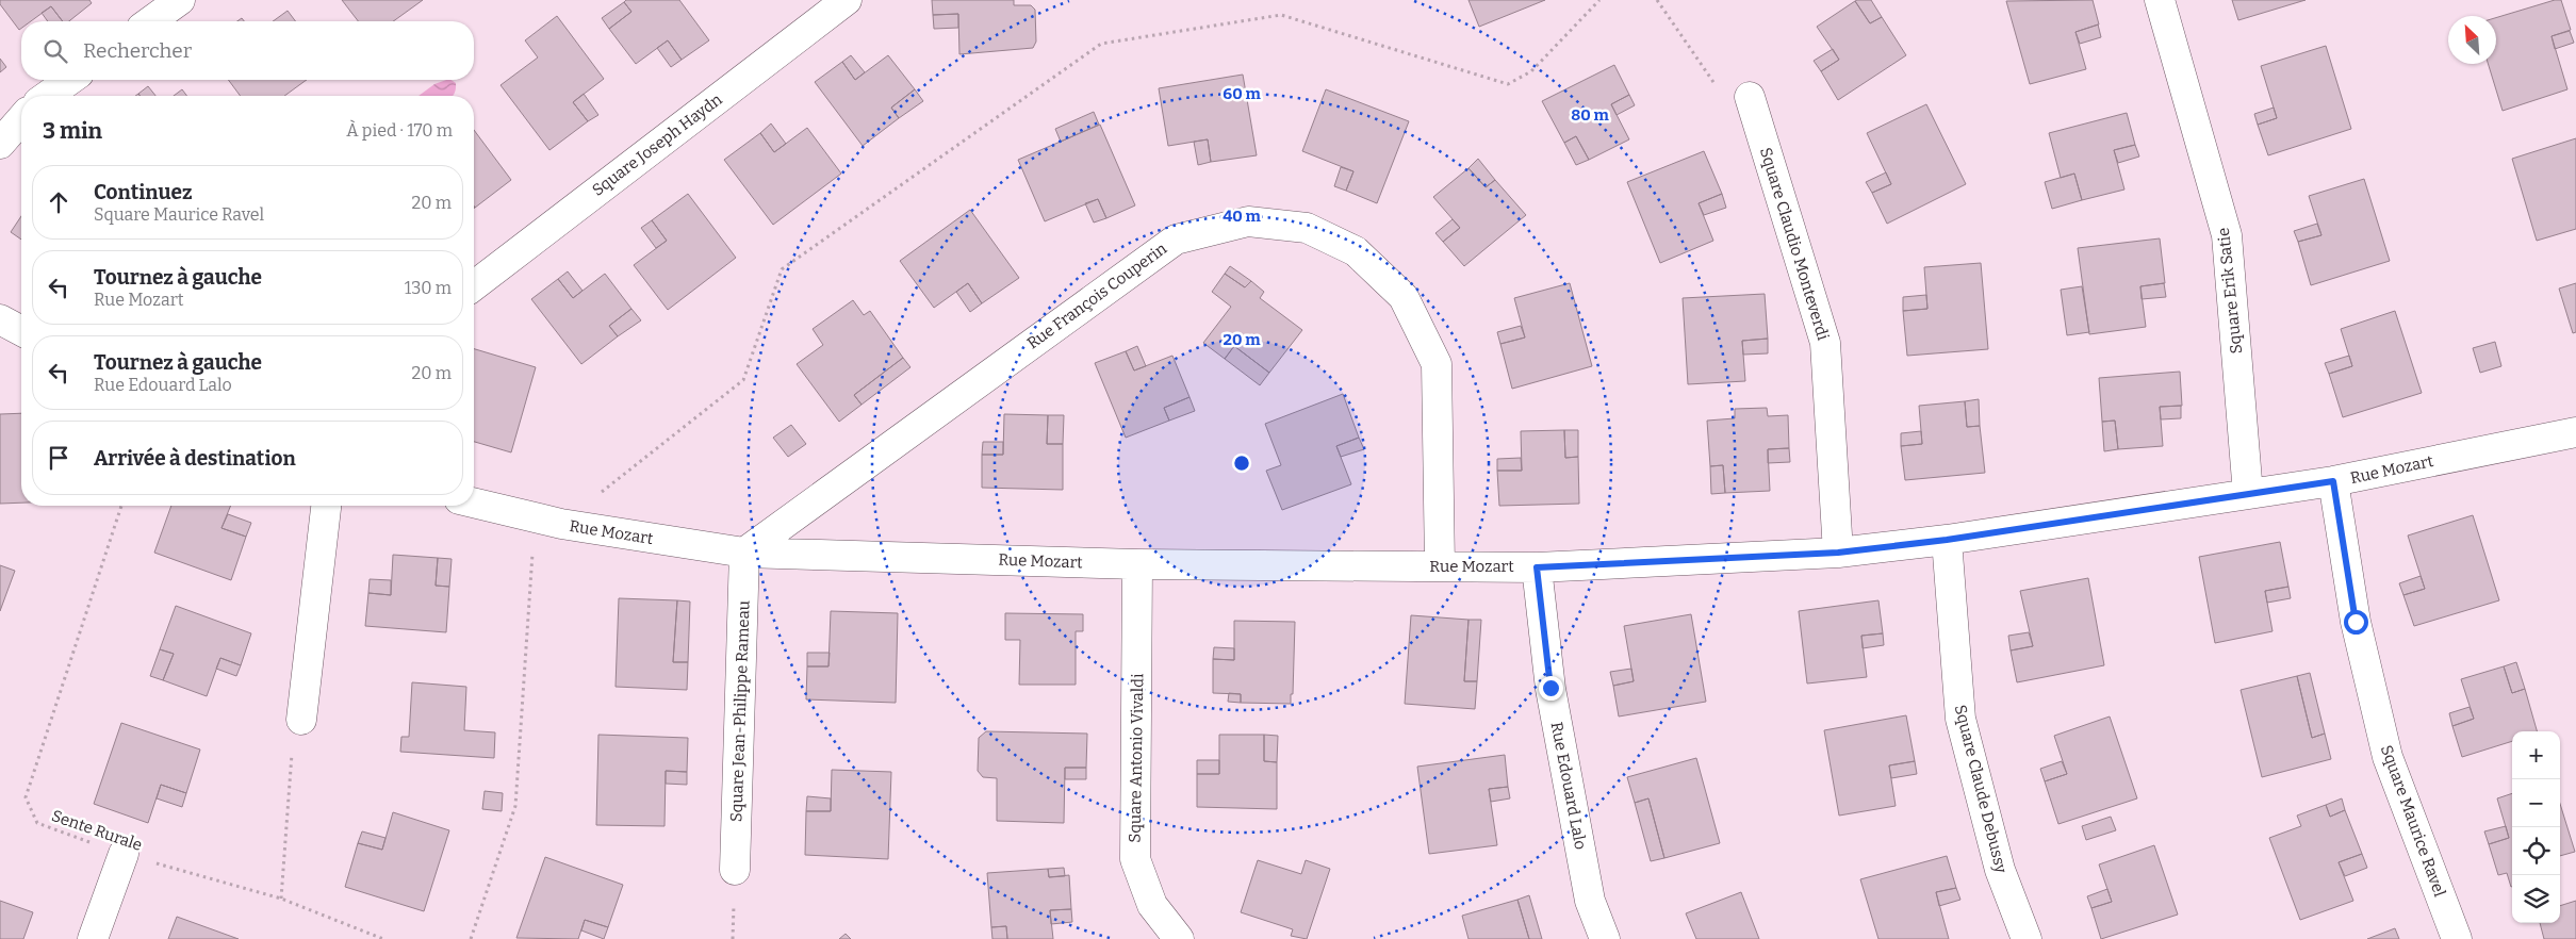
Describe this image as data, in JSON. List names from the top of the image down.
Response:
{
  "streets": {
    "street": [
      "Square Joseph Haydn",
      "Square Claudio Monteverdi",
      "Square Erik Satie",
      "Rue François Couperin",
      "Rue Mozart",
      "Square Jean-Philippe Rameau",
      "Square Antonio Vivaldi",
      "Rue Edouard Lalo",
      "Square Claude Debussy",
      "Square Maurice Ravel"
    ],
    "path": ["Sente Rurale"]
  },
  "crossings": [
    ["Square Claudio Monteverdi", "Rue Mozart"],
    ["Square Erik Satie", "Rue Mozart"],
    ["Rue François Couperin", "Rue Mozart"],
    ["Rue François Couperin", "Square Jean-Philippe Rameau"],
    ["Rue Mozart", "Square Jean-Philippe Rameau"],
    ["Rue Mozart", "Square Antonio Vivaldi"],
    ["Rue Mozart", "Rue Edouard Lalo"],
    ["Rue Mozart", "Square Claude Debussy"],
    ["Rue Mozart", "Square Maurice Ravel"]
  ],
  "north": "top left",
  "page": {
    "search": "Rechercher",
    "heading": ["3 min", "À pied · 170 m"],
    "list": [
      ["Continuez", "Square Maurice Ravel", "20 m"],
      ["Tournez à gauche", "Rue Mozart", "130 m"],
      ["Tournez à gauche", "Rue Edouard Lalo", "20 m"],
      "Arrivée à destination"
    ],
    "map_buttons": ["+", "−"]
  },
  "rings": [
    "60 m",
    "80 m",
    "40 m",
    "20 m"
  ]
}
